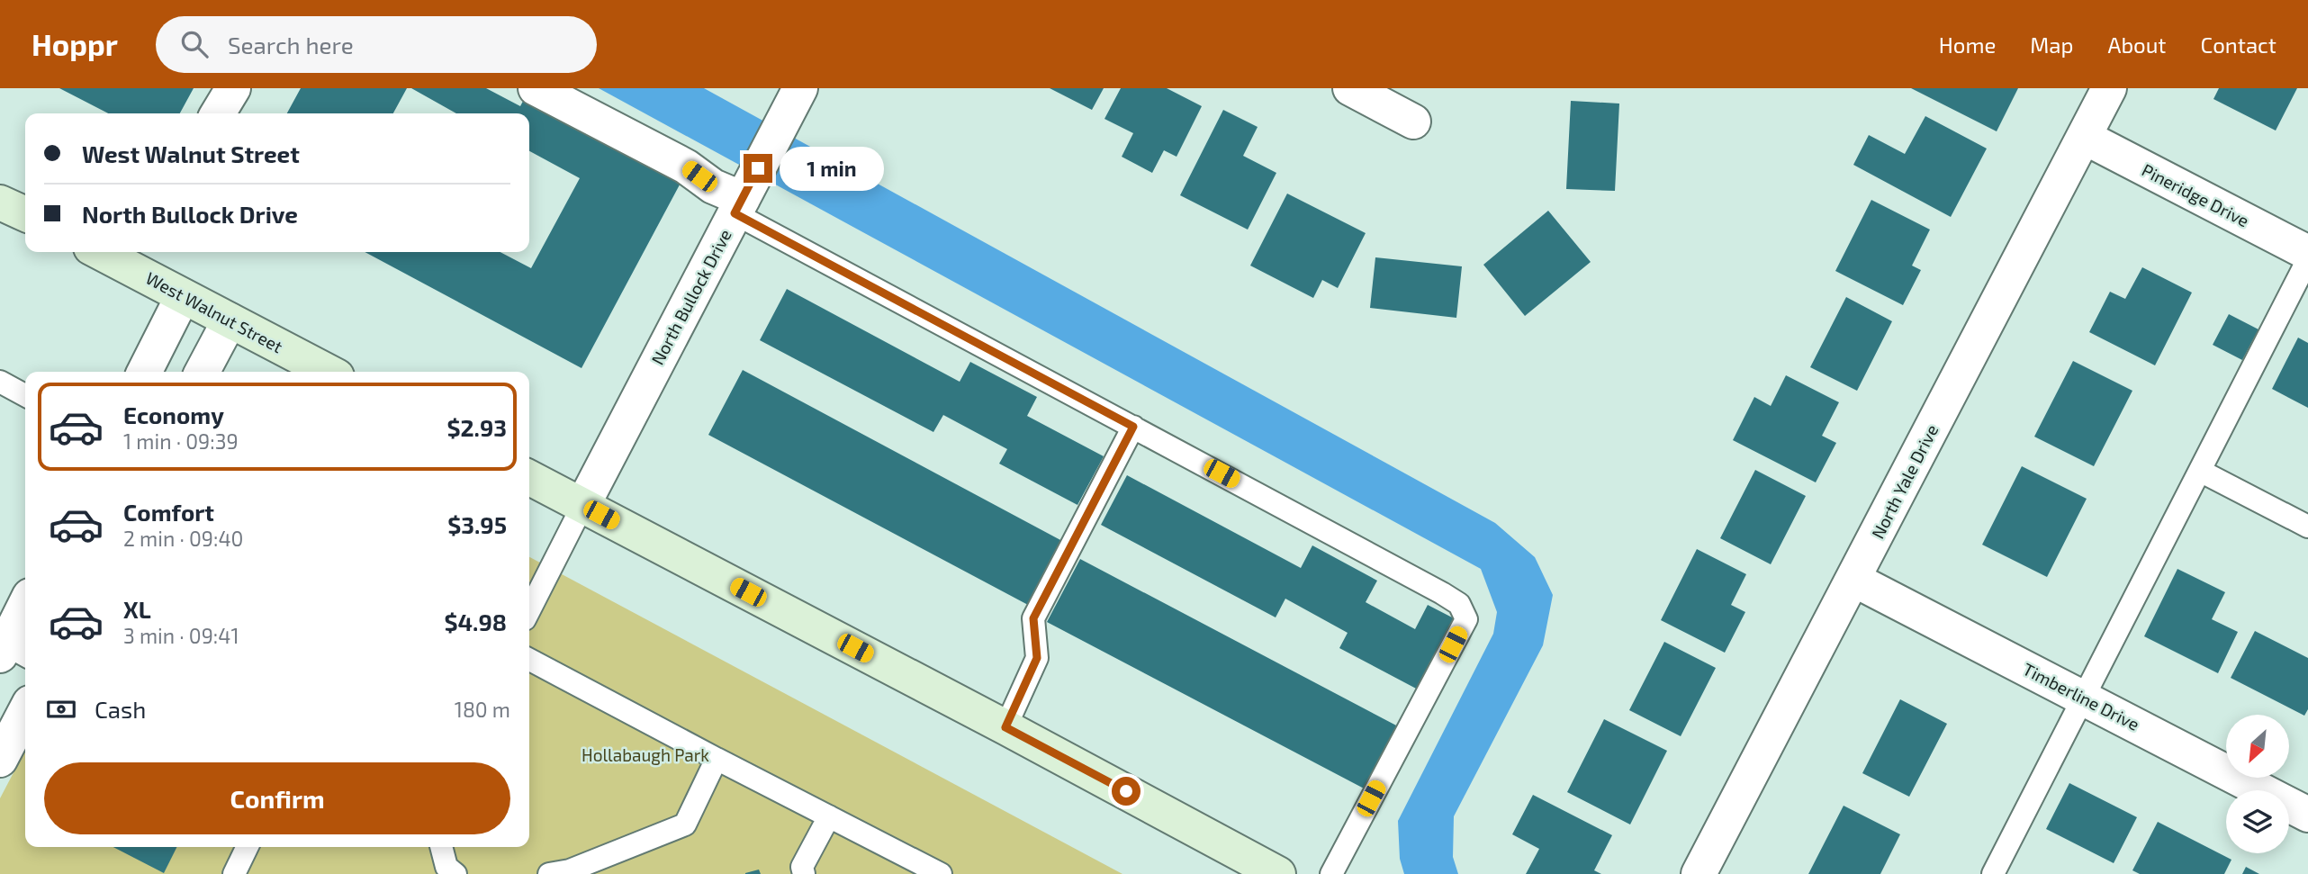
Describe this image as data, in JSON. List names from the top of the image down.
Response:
{
  "streets": {
    "main road": ["West Walnut Street"],
    "street": [
      "Pineridge Drive",
      "North Bullock Drive",
      "North Yale Drive",
      "Timberline Drive"
    ]
  },
  "crossings": [
    ["Pineridge Drive", "North Yale Drive"],
    ["North Yale Drive", "Timberline Drive"]
  ],
  "parks": ["Hollabaugh Park"],
  "north": "bottom left",
  "page": {
    "header": "Hoppr",
    "search": "Search here",
    "nav": [
      "Home",
      "Map",
      "About",
      "Contact"
    ],
    "banner": ["West Walnut Street", "North Bullock Drive"],
    "bubble": "1 min",
    "list": [
      {
        "name": "Economy",
        "note": "1 min · 09:39",
        "value": "$2.93"
      },
      {
        "name": "Comfort",
        "note": "2 min · 09:40",
        "value": "$3.95"
      },
      {
        "name": "XL",
        "note": "3 min · 09:41",
        "value": "$4.98"
      }
    ],
    "pay": ["Cash", "180 m"],
    "buttons": "Confirm"
  }
}
